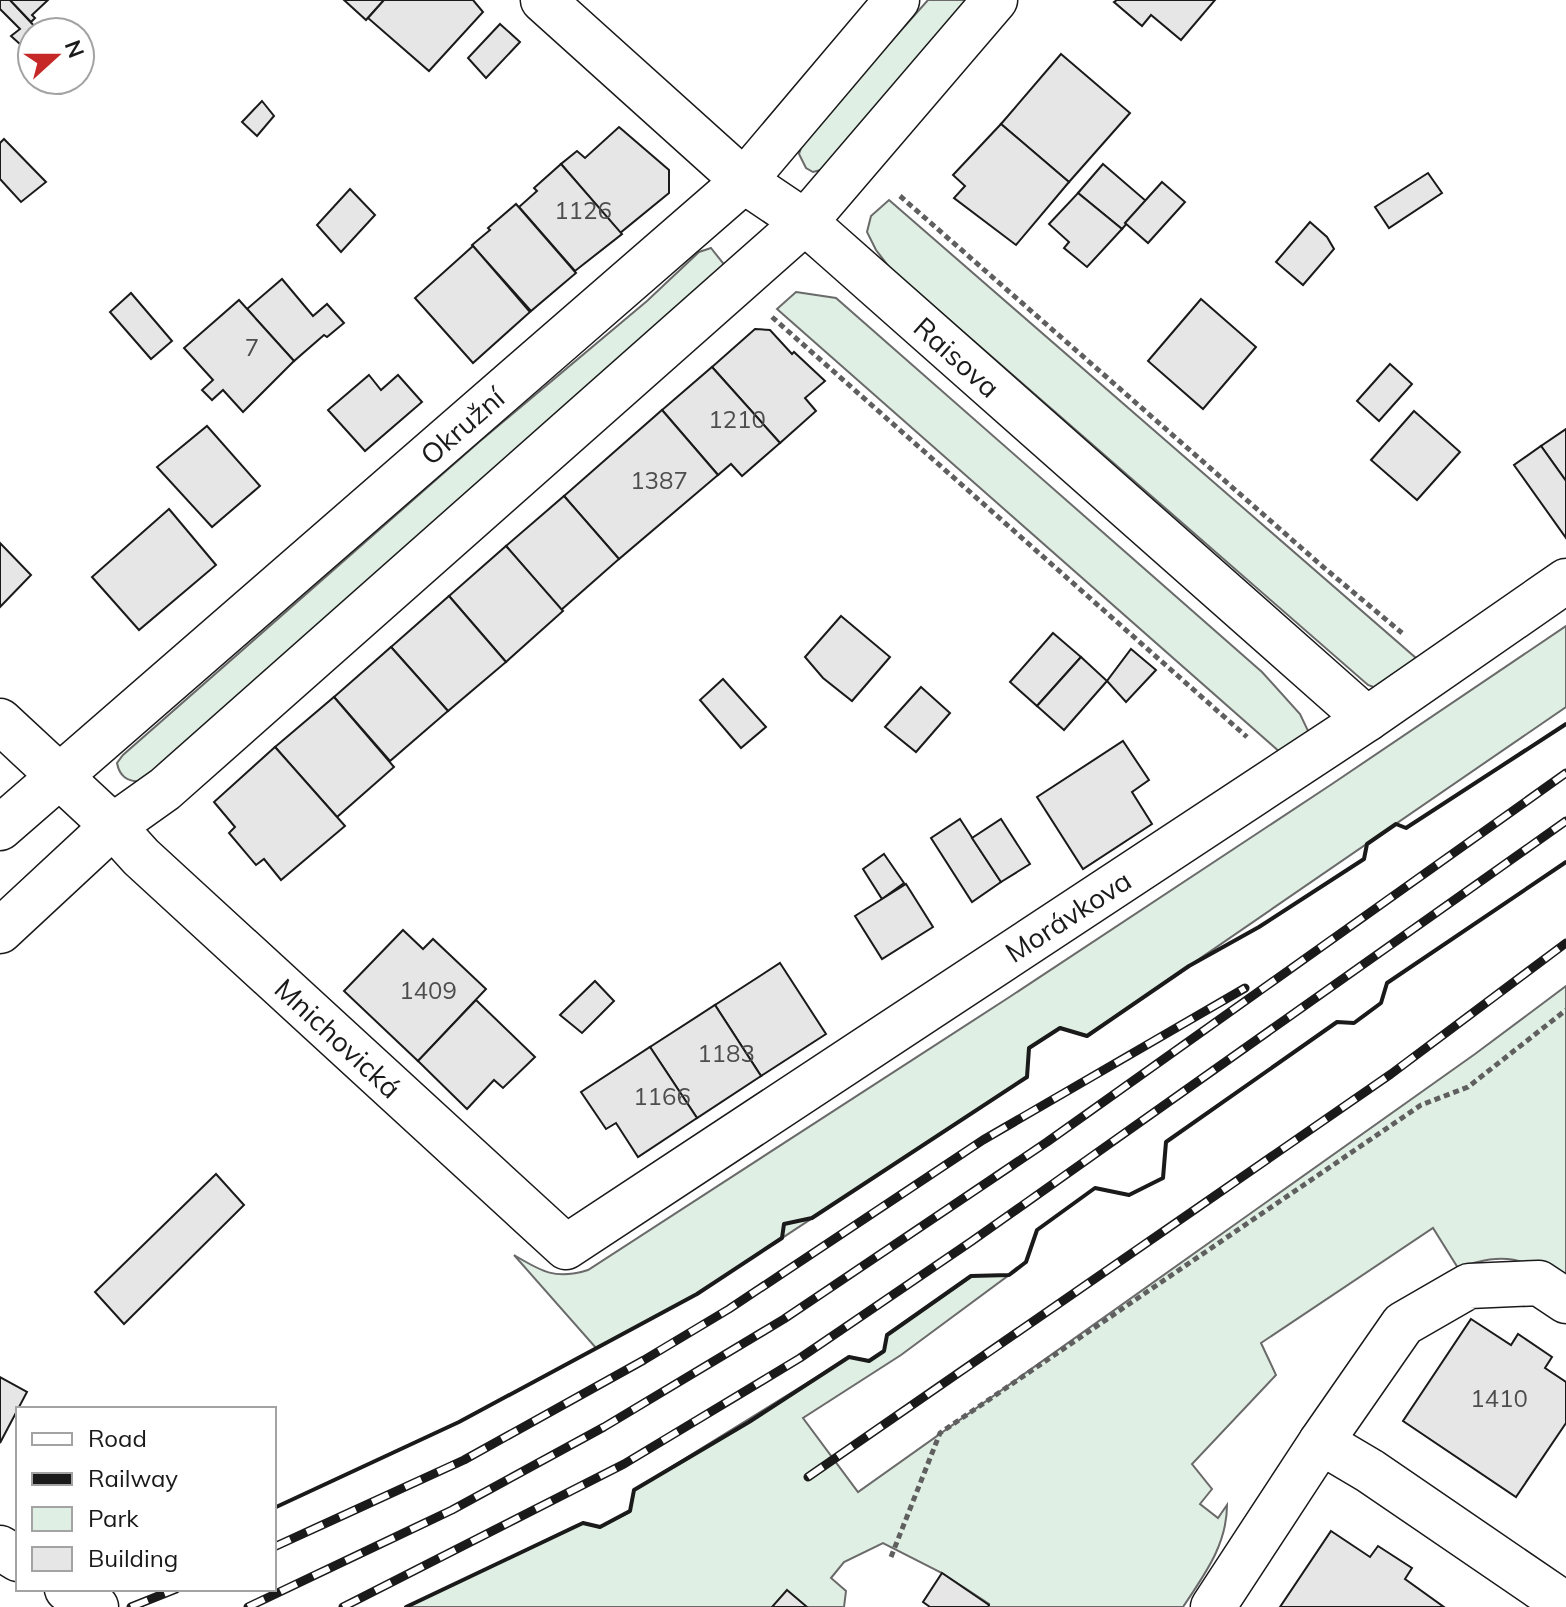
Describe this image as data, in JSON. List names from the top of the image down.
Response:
{
  "streets": {
    "street": [
      "Raisova",
      "Okružní",
      "Morávkova",
      "Mnichovická"
    ]
  },
  "crossings": [
    ["Raisova", "Okružní"],
    ["Raisova", "Morávkova"],
    ["Okružní", "Mnichovická"],
    ["Morávkova", "Mnichovická"]
  ],
  "house_numbers": [
    "1126",
    "7",
    "1210",
    "1387",
    "1409",
    "1183",
    "1166",
    "1410"
  ],
  "legend": [
    "Road",
    "Railway",
    "Park",
    "Building"
  ],
  "north": "right"
}
